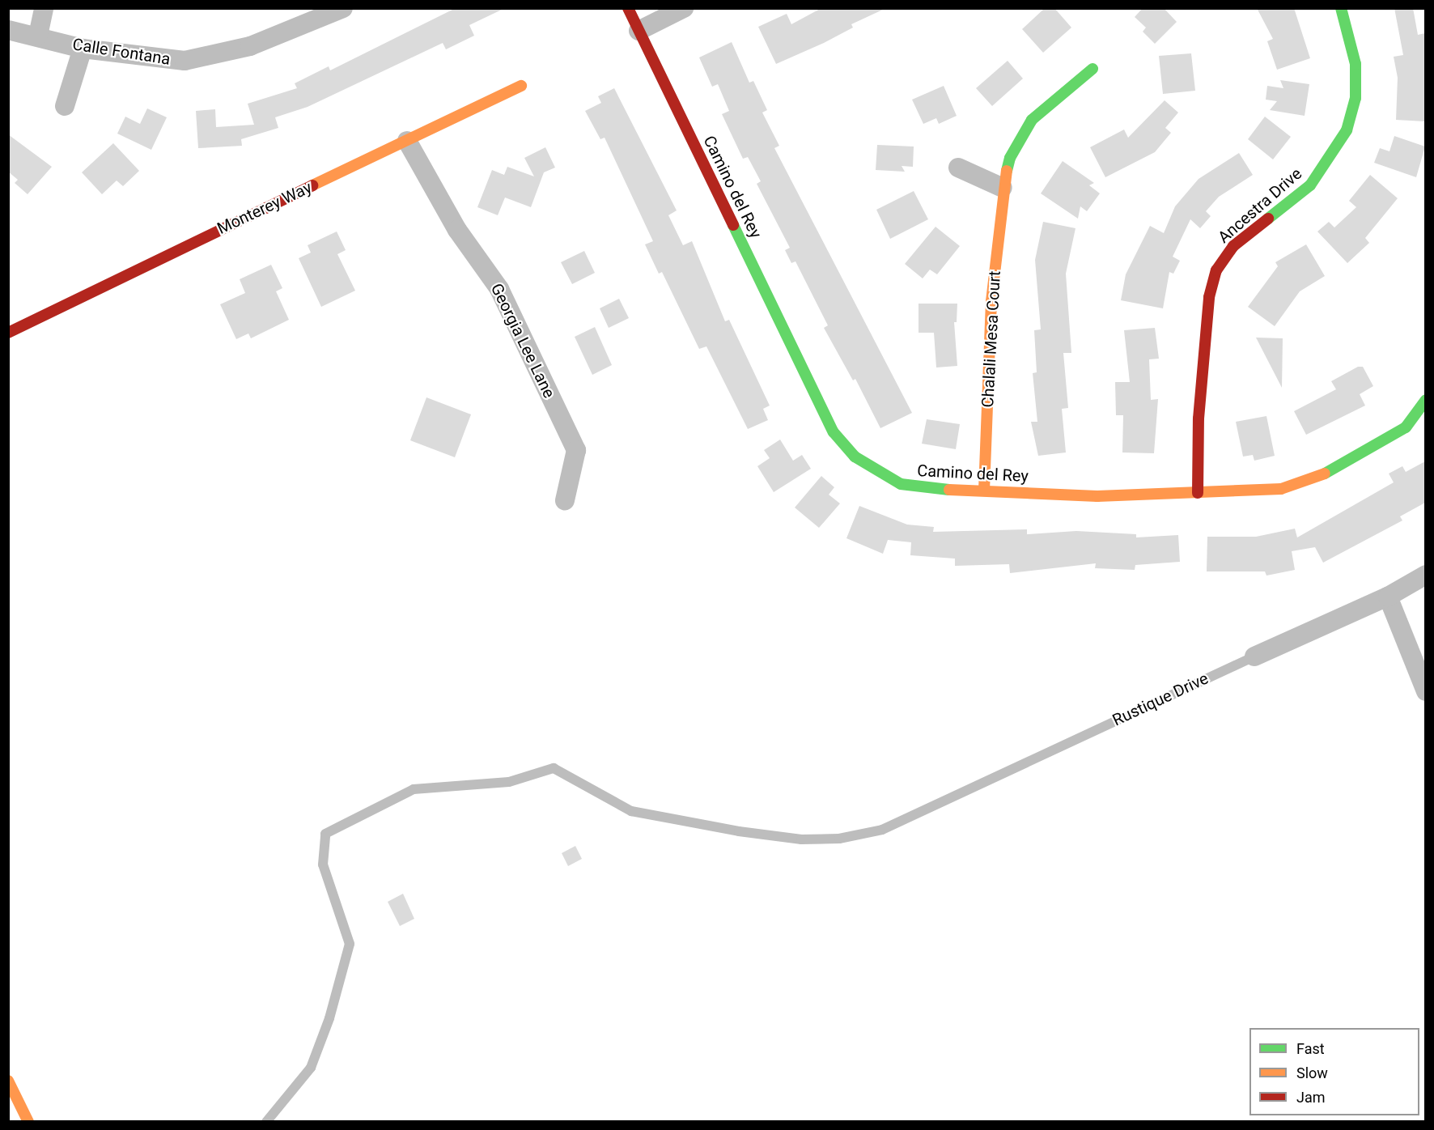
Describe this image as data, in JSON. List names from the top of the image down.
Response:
{
  "streets": {
    "street": [
      "Calle Fontana",
      "Camino del Rey",
      "Ancestra Drive",
      "Monterey Way",
      "Chalali Mesa Court",
      "Georgia Lee Lane",
      "Rustique Drive"
    ]
  },
  "crossings": [
    ["Camino del Rey", "Ancestra Drive"],
    ["Camino del Rey", "Chalali Mesa Court"],
    ["Monterey Way", "Georgia Lee Lane"]
  ],
  "legend": ["Fast", "Slow", "Jam"]
}
